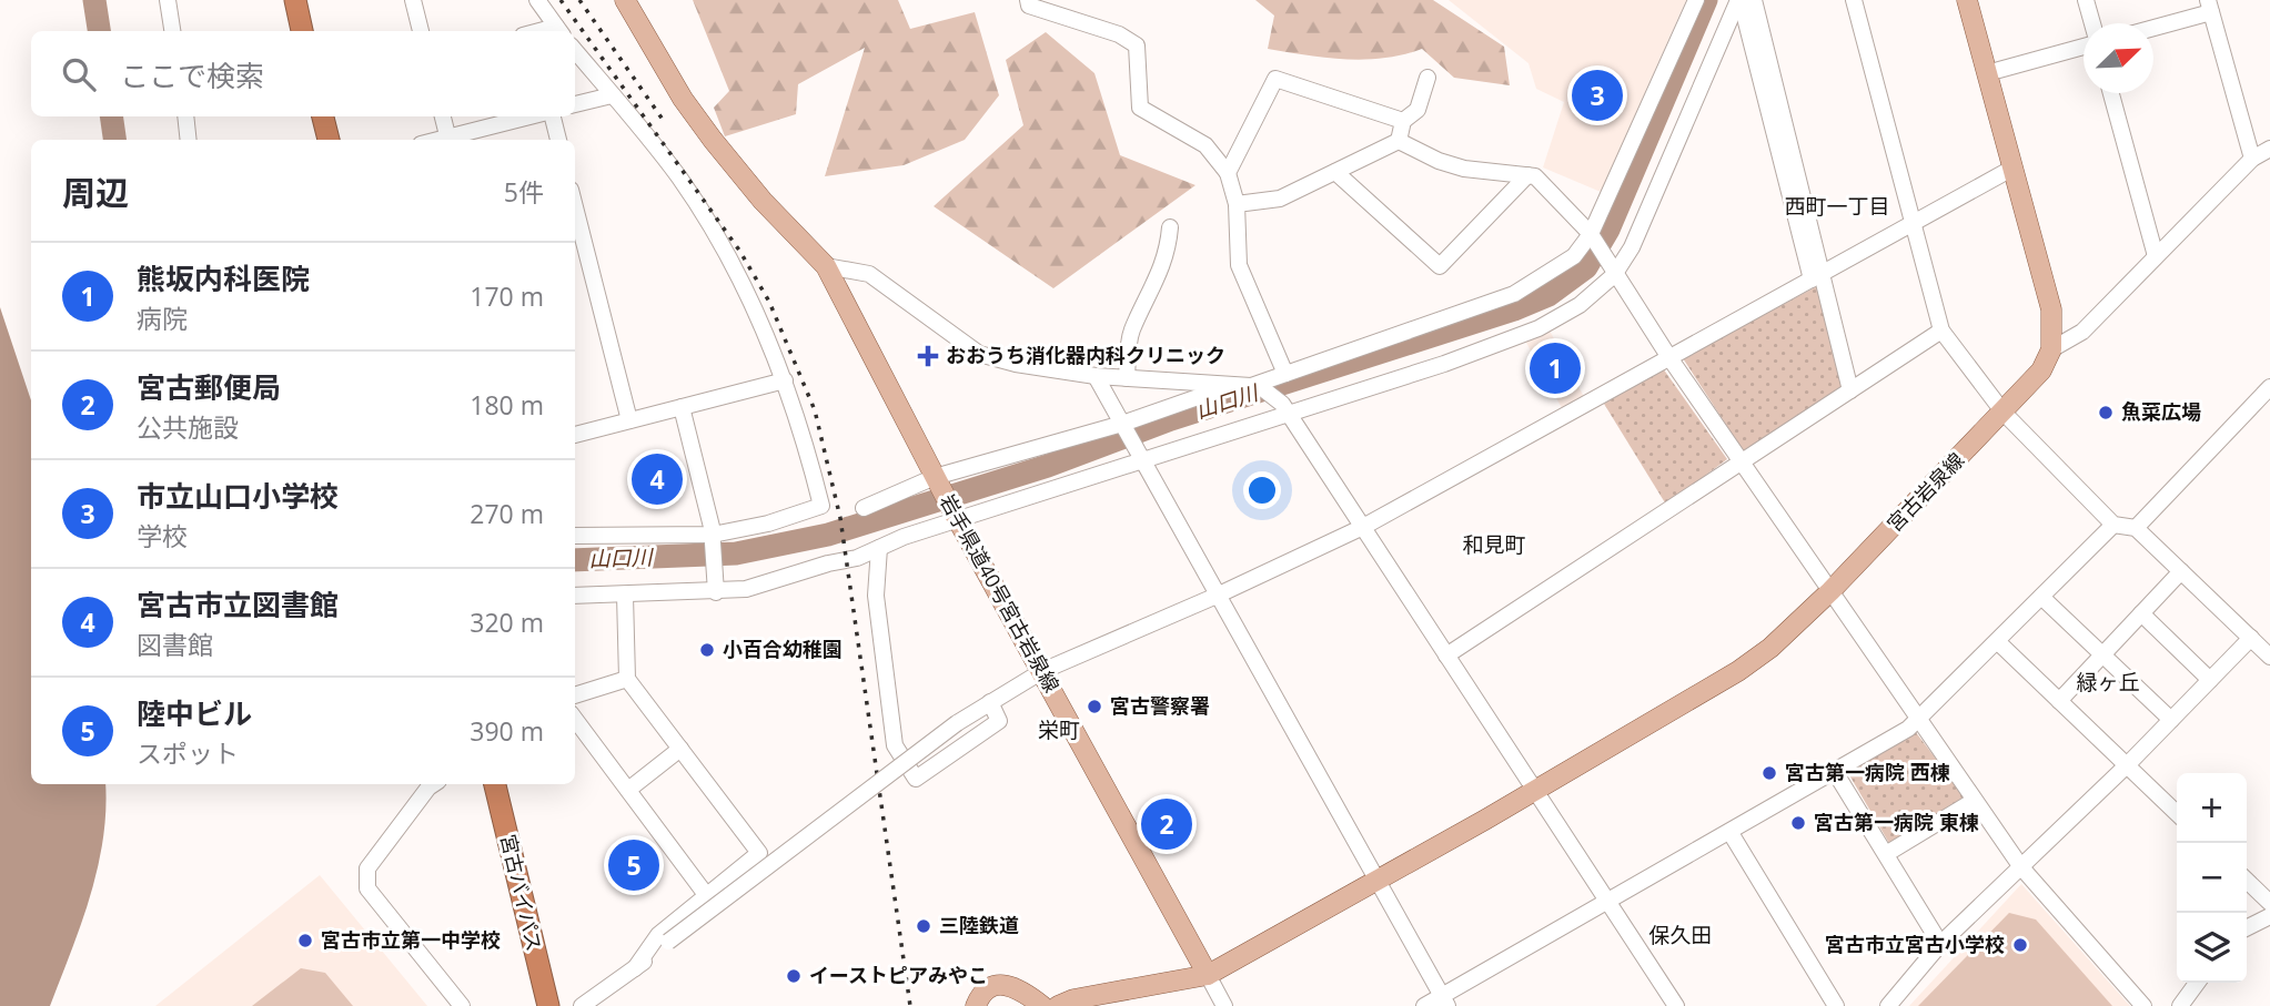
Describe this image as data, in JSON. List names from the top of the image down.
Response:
{
  "streets": {
    "highway": ["宮古バイパス"],
    "main road": ["宮古岩泉線", "岩手県道40号宮古岩泉線"]
  },
  "districts": [
    "西町一丁目",
    "和見町",
    "緑ヶ丘",
    "栄町",
    "保久田"
  ],
  "water": ["山口川"],
  "places": {
    "health": ["おおうち消化器内科クリニック"],
    "other": [
      "魚菜広場",
      "小百合幼稚園",
      "宮古警察署",
      "宮古第一病院 西棟",
      "宮古第一病院 東棟",
      "三陸鉄道",
      "宮古市立第一中学校",
      "宮古市立宮古小学校",
      "イーストピアみやこ"
    ]
  },
  "north": "top right",
  "page": {
    "search": "ここで検索",
    "pins": [
      "3",
      "1",
      "4",
      "2",
      "5"
    ],
    "heading": ["周辺", "5件"],
    "list": [
      {
        "mark": "1",
        "name": "熊坂内科医院",
        "note": "病院",
        "value": "170 m"
      },
      {
        "mark": "2",
        "name": "宮古郵便局",
        "note": "公共施設",
        "value": "180 m"
      },
      {
        "mark": "3",
        "name": "市立山口小学校",
        "note": "学校",
        "value": "270 m"
      },
      {
        "mark": "4",
        "name": "宮古市立図書館",
        "note": "図書館",
        "value": "320 m"
      },
      {
        "mark": "5",
        "name": "陸中ビル",
        "note": "スポット",
        "value": "390 m"
      }
    ],
    "map_buttons": ["+", "−"]
  }
}
